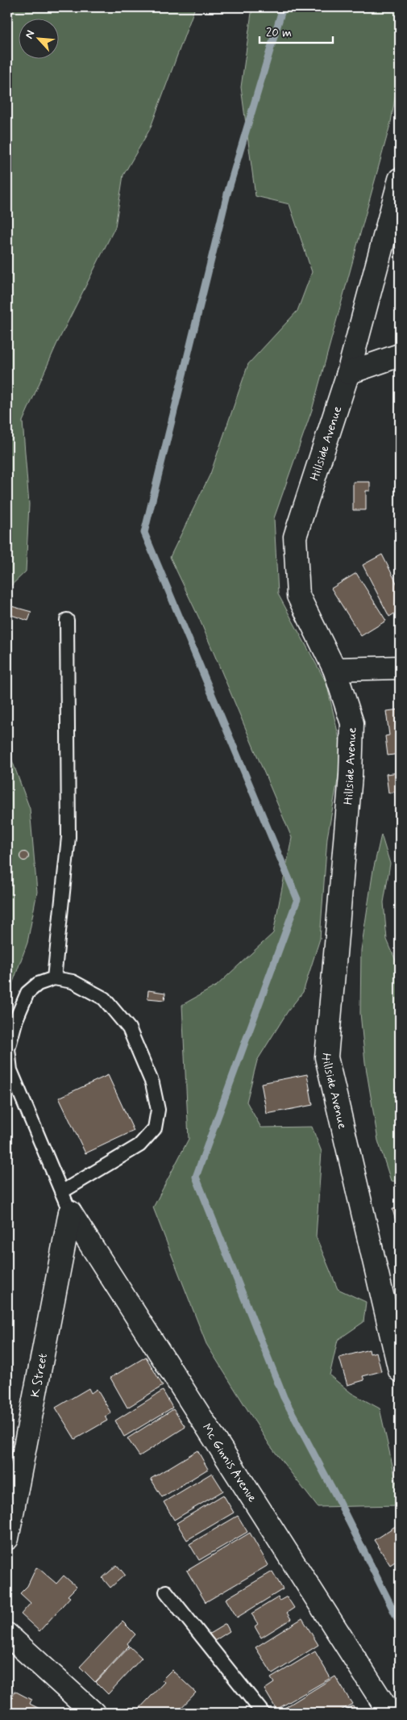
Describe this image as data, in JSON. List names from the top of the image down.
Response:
{
  "streets": {
    "street": ["Hillside Avenue", "K Street", "Mc Ginnis Avenue"]
  },
  "crossings": [
    ["K Street", "Mc Ginnis Avenue"]
  ],
  "scale_bar": "20 m",
  "north": "top left"
}
